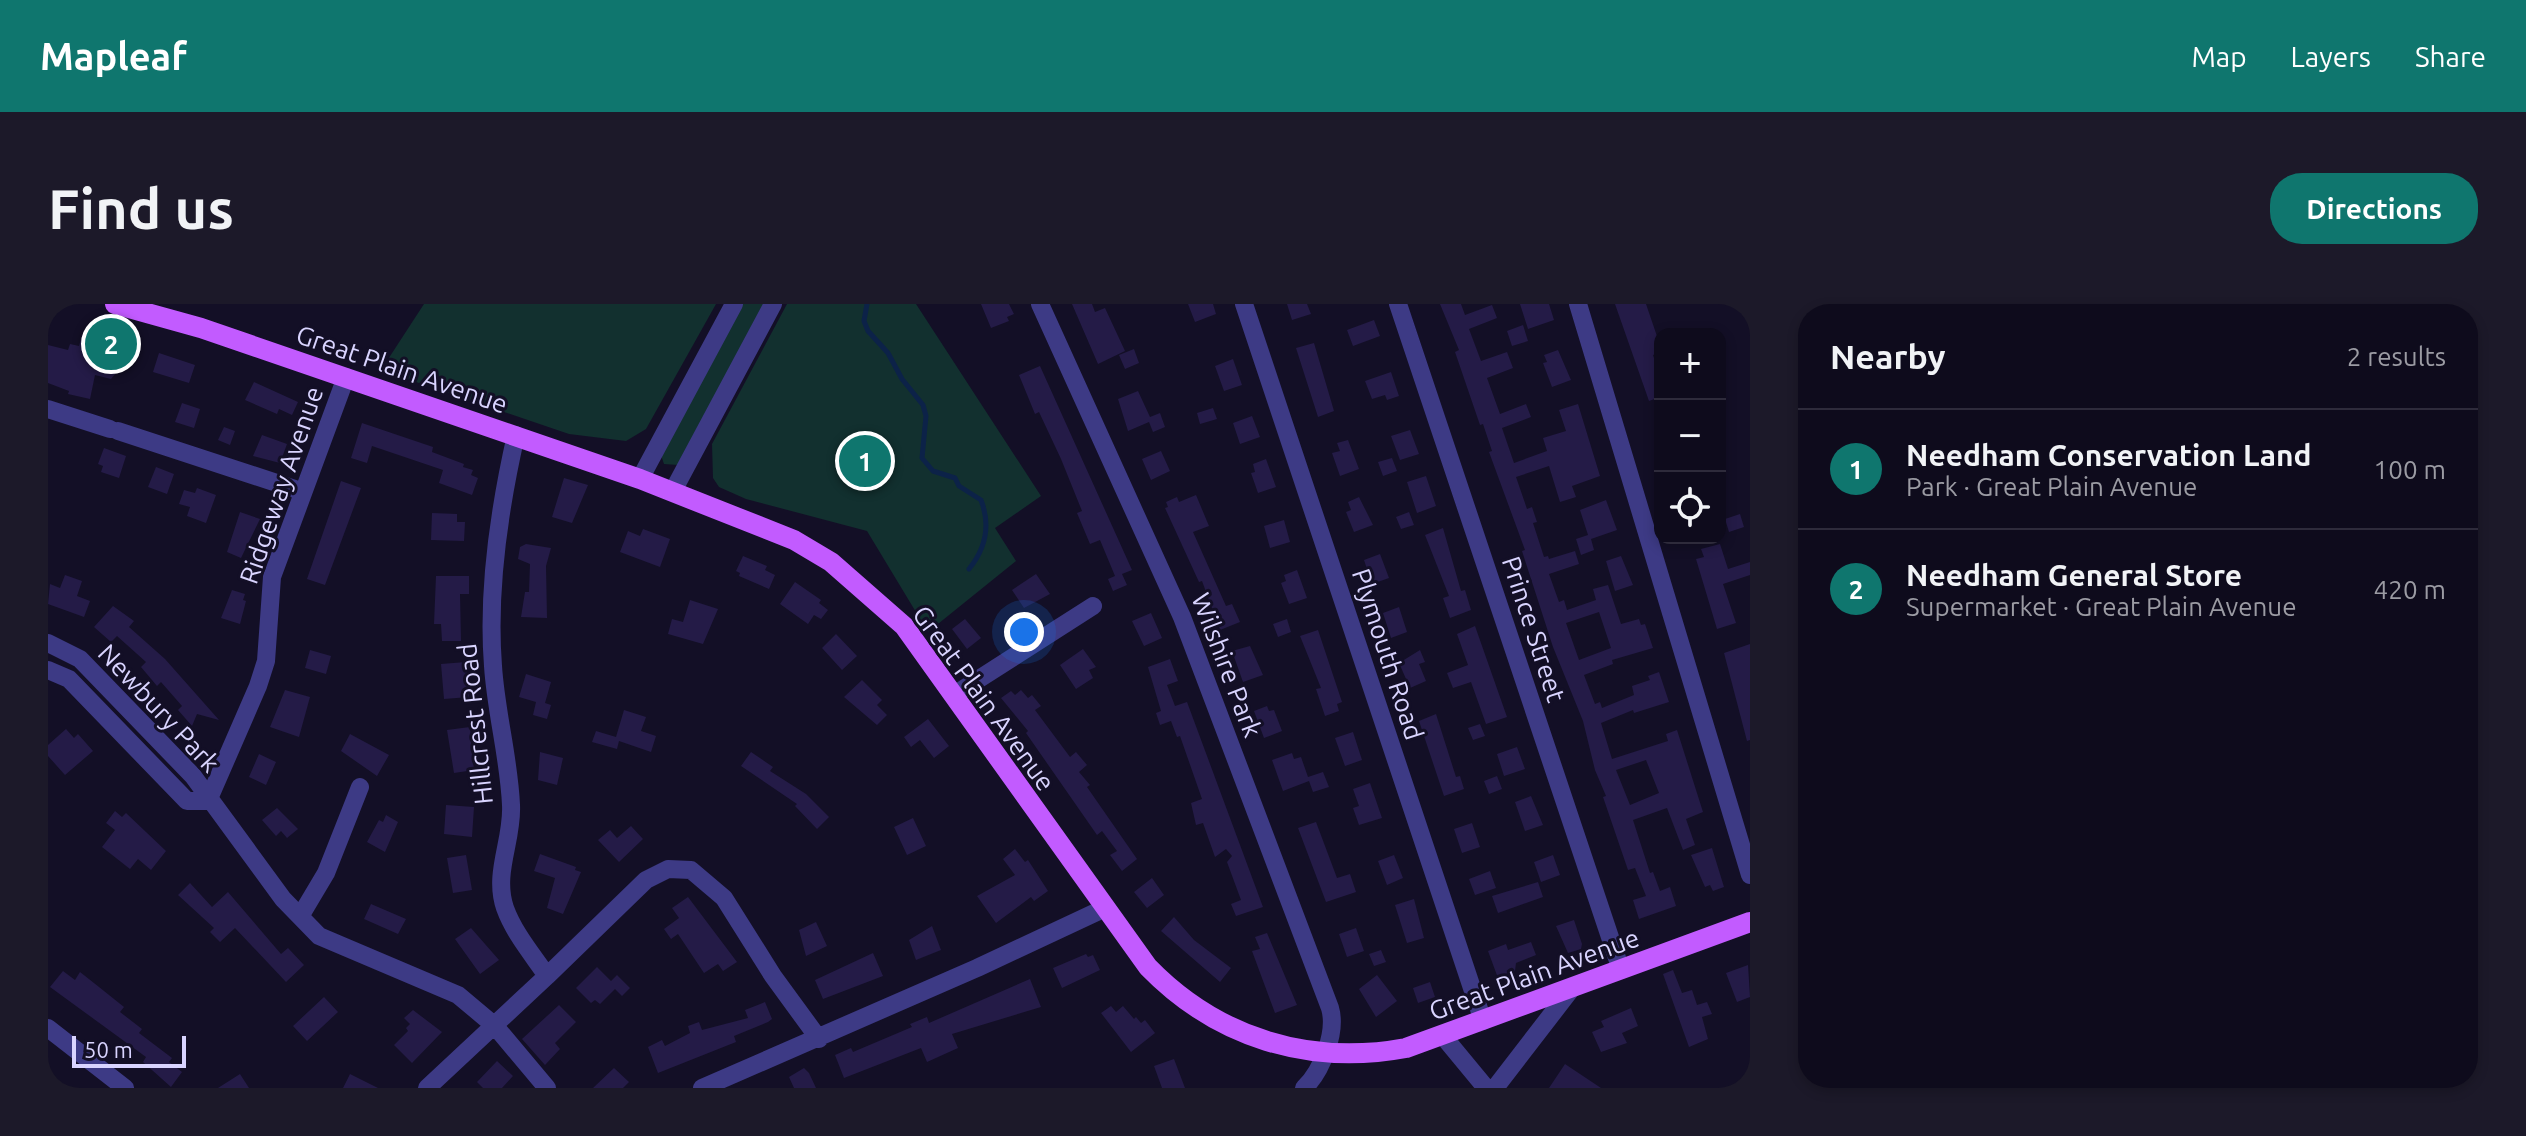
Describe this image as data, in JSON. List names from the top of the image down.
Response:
{
  "streets": {
    "main road": ["Great Plain Avenue"],
    "street": [
      "Ridgeway Avenue",
      "Prince Street",
      "Plymouth Road",
      "Wilshire Park",
      "Newbury Park",
      "Hillcrest Road"
    ]
  },
  "crossings": [
    ["Great Plain Avenue", "Ridgeway Avenue"],
    ["Great Plain Avenue", "Prince Street"],
    ["Great Plain Avenue", "Plymouth Road"],
    ["Great Plain Avenue", "Wilshire Park"],
    ["Great Plain Avenue", "Hillcrest Road"],
    ["Ridgeway Avenue", "Newbury Park"]
  ],
  "scale_bar": "50 m",
  "page": {
    "header": "Mapleaf",
    "nav": ["Map", "Layers", "Share"],
    "buttons": "Directions",
    "title": "Find us",
    "heading": ["Nearby", "2 results"],
    "pins": ["2", "1"],
    "map_buttons": ["+", "−"],
    "list": [
      {
        "mark": "1",
        "name": "Needham Conservation Land",
        "note": "Park · Great Plain Avenue",
        "value": "100 m"
      },
      {
        "mark": "2",
        "name": "Needham General Store",
        "note": "Supermarket · Great Plain Avenue",
        "value": "420 m"
      }
    ],
    "scale": "50 m"
  }
}
